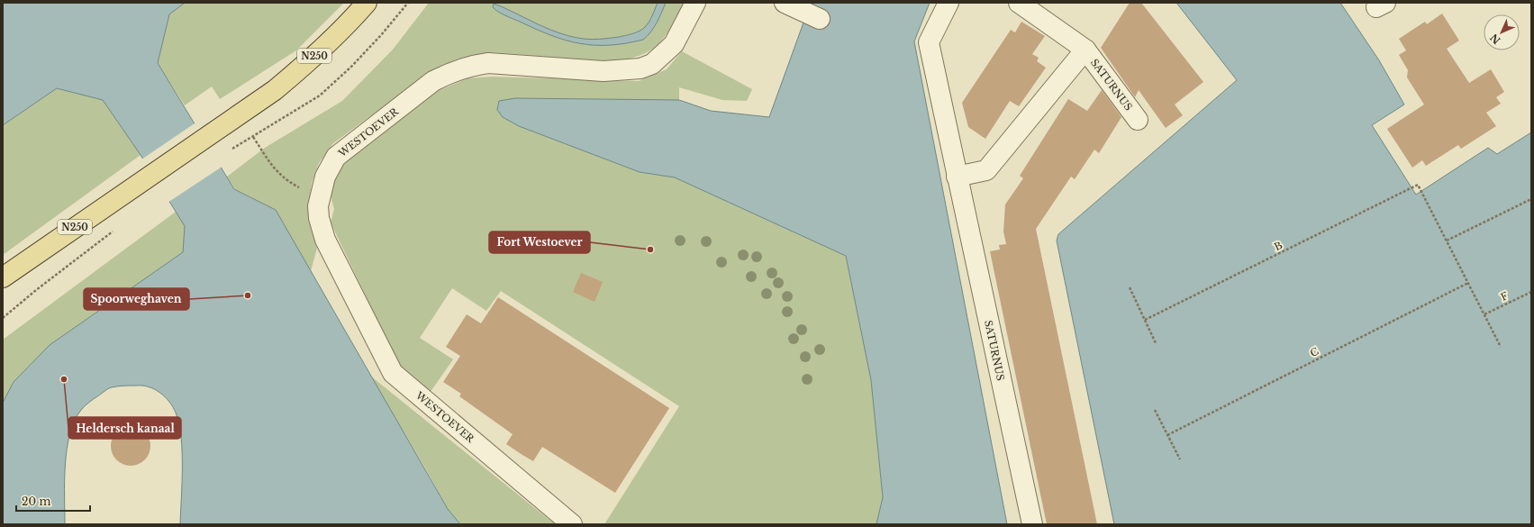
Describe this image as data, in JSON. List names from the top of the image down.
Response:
{
  "streets": {
    "main road": ["N250"],
    "street": ["SATURNUS", "WESTOEVER"],
    "path": ["B", "F", "C"]
  },
  "places": ["Fort Westoever", "Spoorweghaven", "Heldersch kanaal"],
  "scale_bar": "20 m",
  "north": "bottom left"
}
